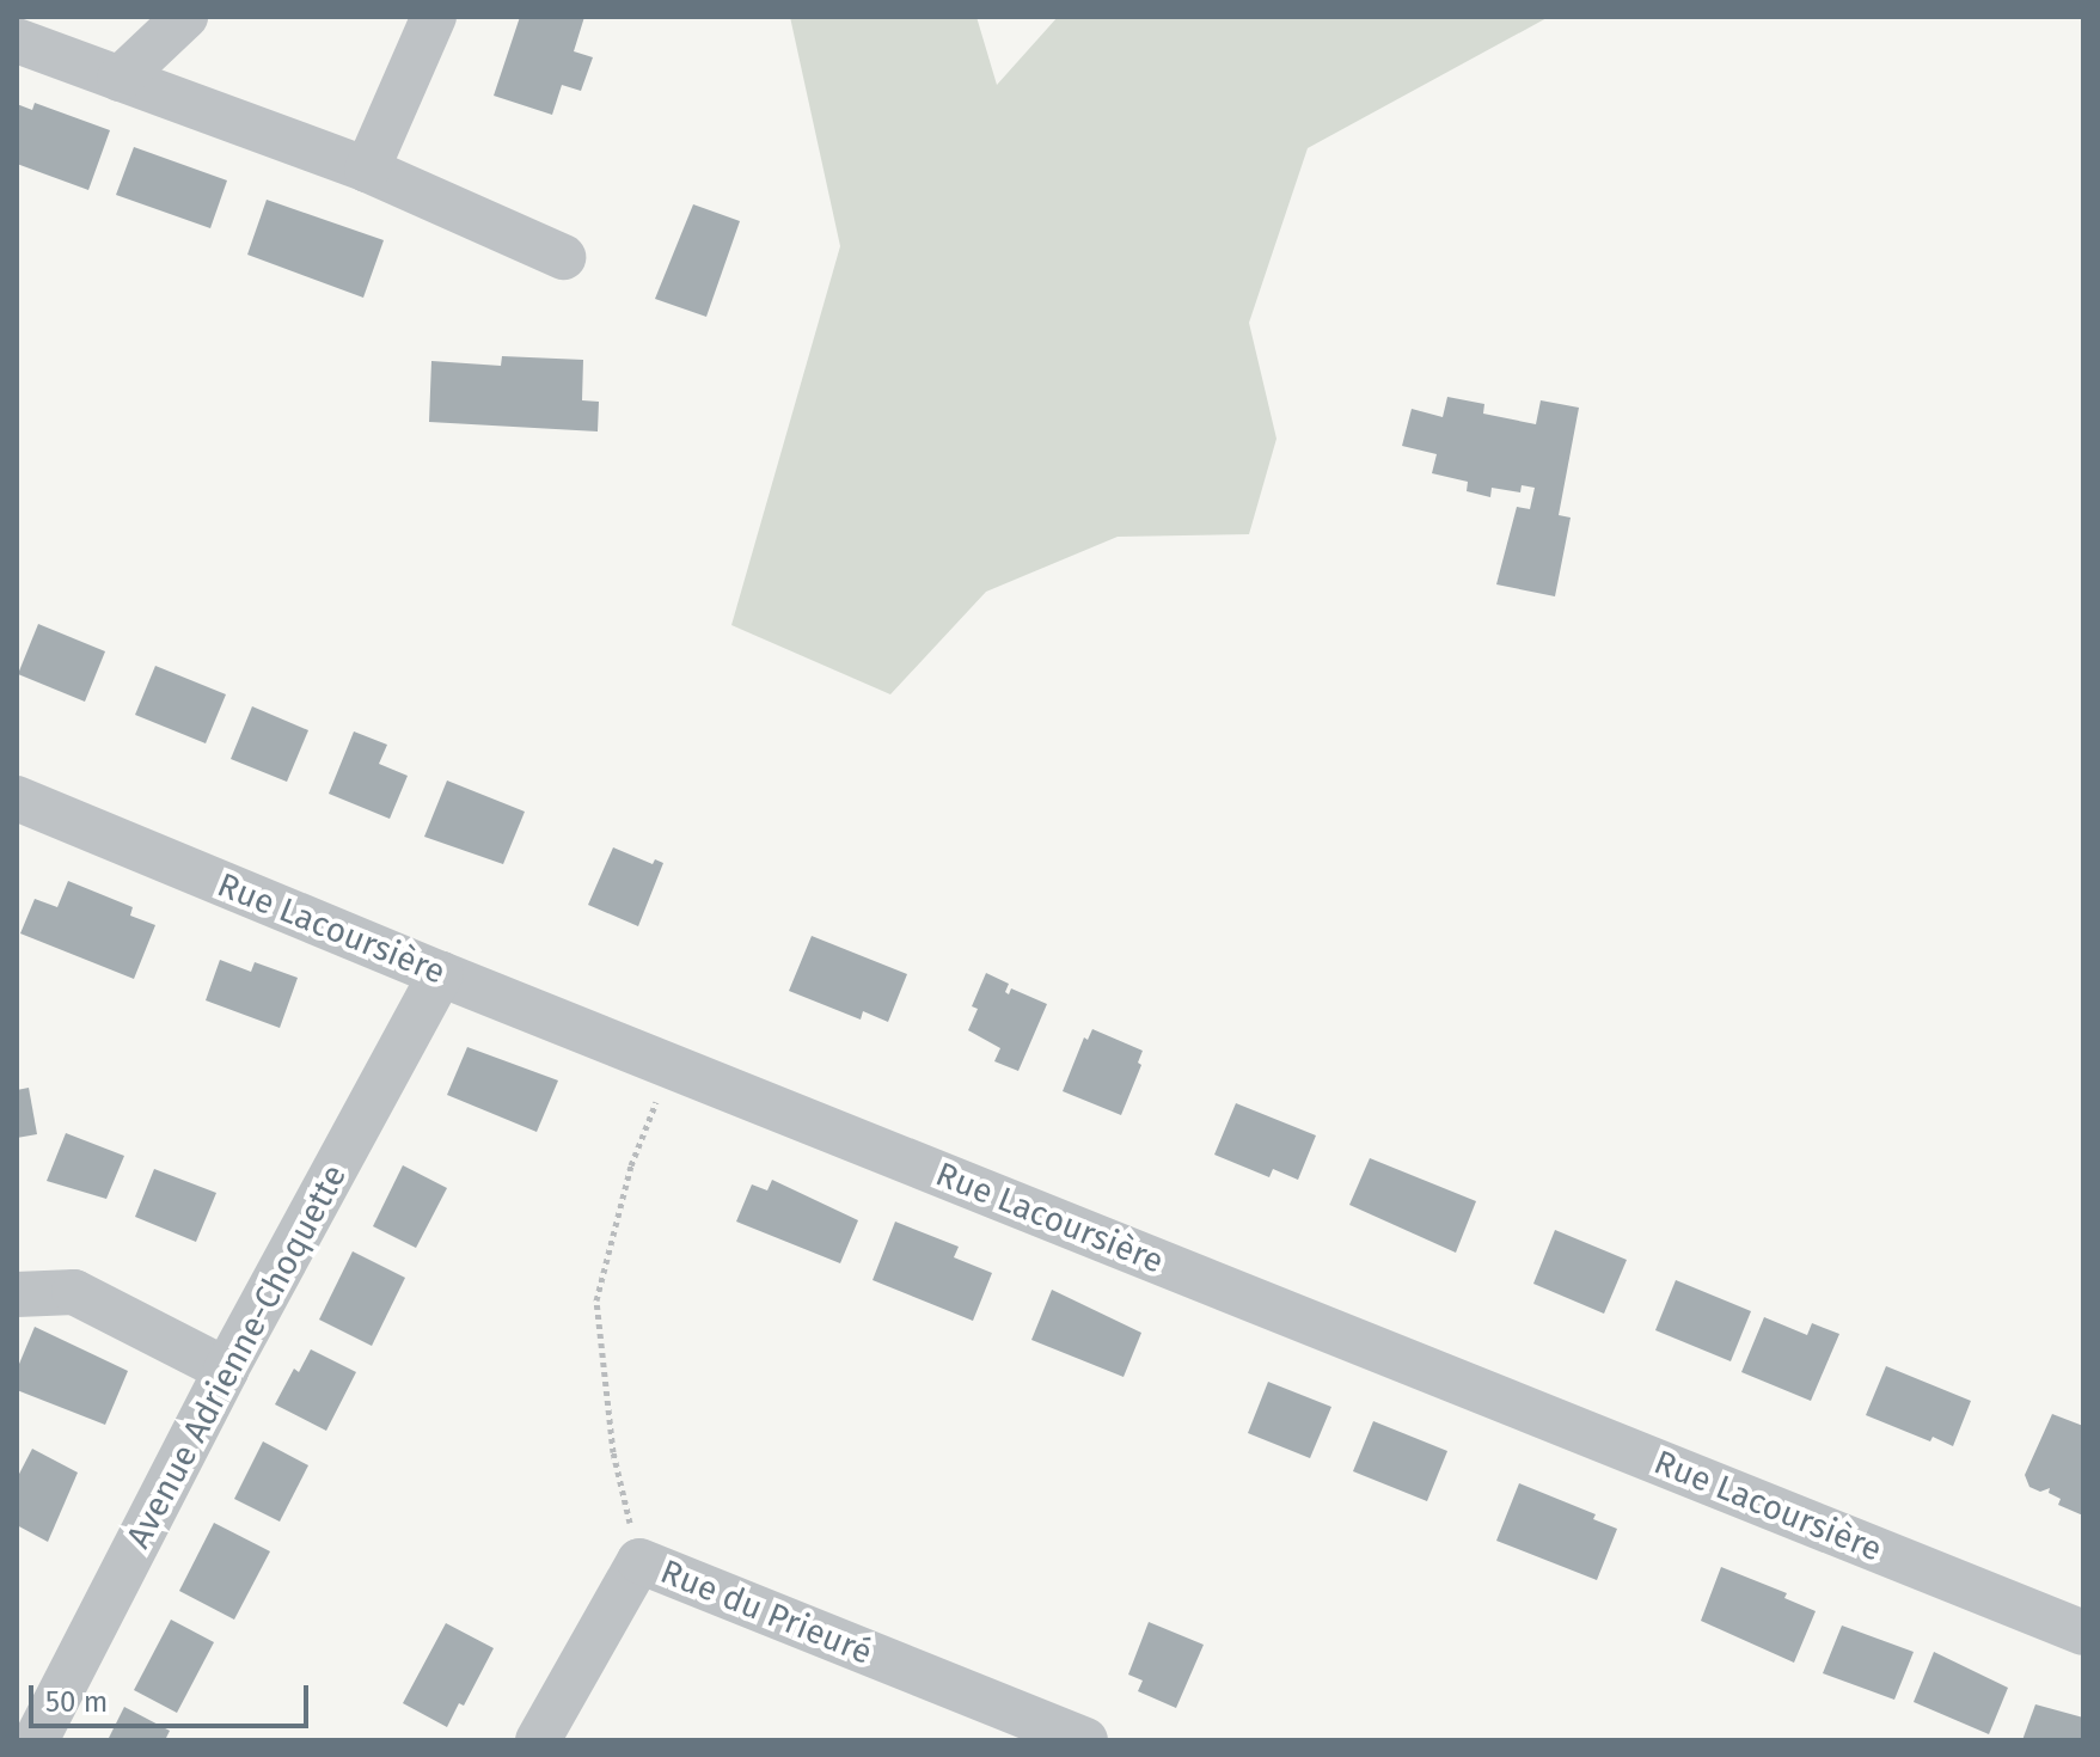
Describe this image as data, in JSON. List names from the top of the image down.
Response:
{
  "streets": {
    "street": ["Rue Lacoursière", "Avenue Adrienne-Choquette", "Rue du Prieuré"]
  },
  "crossings": [
    ["Rue Lacoursière", "Avenue Adrienne-Choquette"]
  ],
  "scale_bar": "50 m"
}
